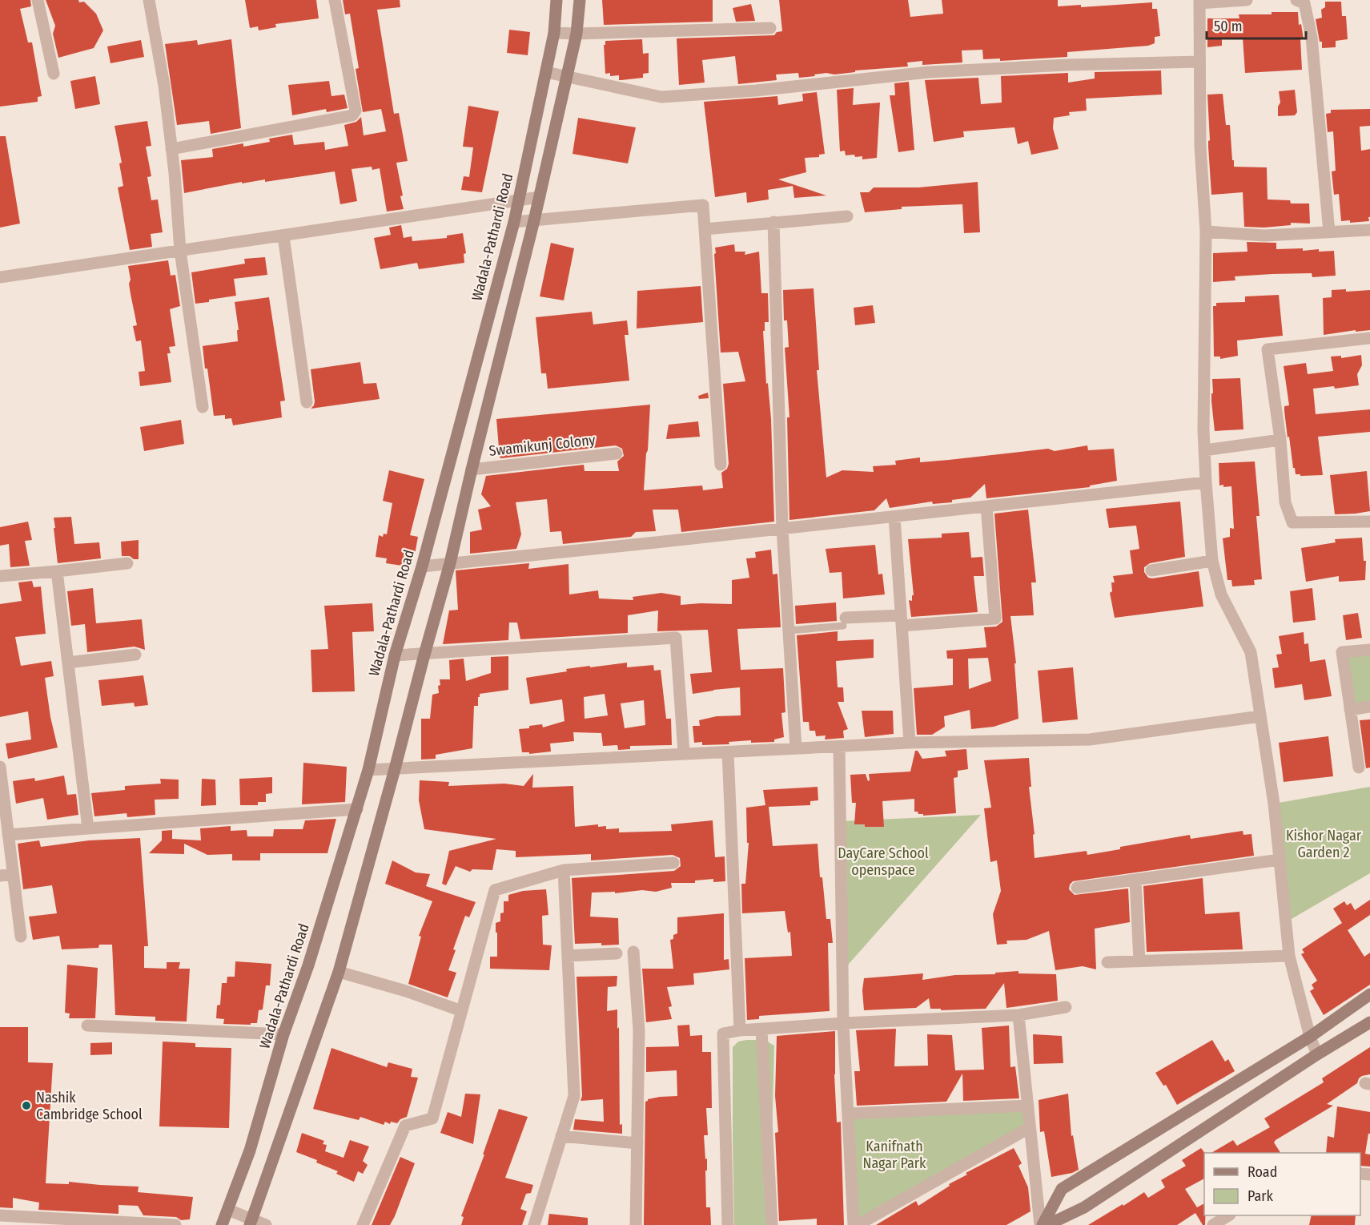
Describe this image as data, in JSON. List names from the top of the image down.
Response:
{
  "streets": {
    "main road": ["Wadala-Pathardi Road"],
    "street": ["Swamikunj Colony"]
  },
  "parks": ["Kishor Nagar Garden 2", "DayCare School openspace", "Kanifnath Nagar Park"],
  "places": ["Nashik Cambridge School"],
  "legend": ["Road", "Park"],
  "scale_bar": "50 m"
}
